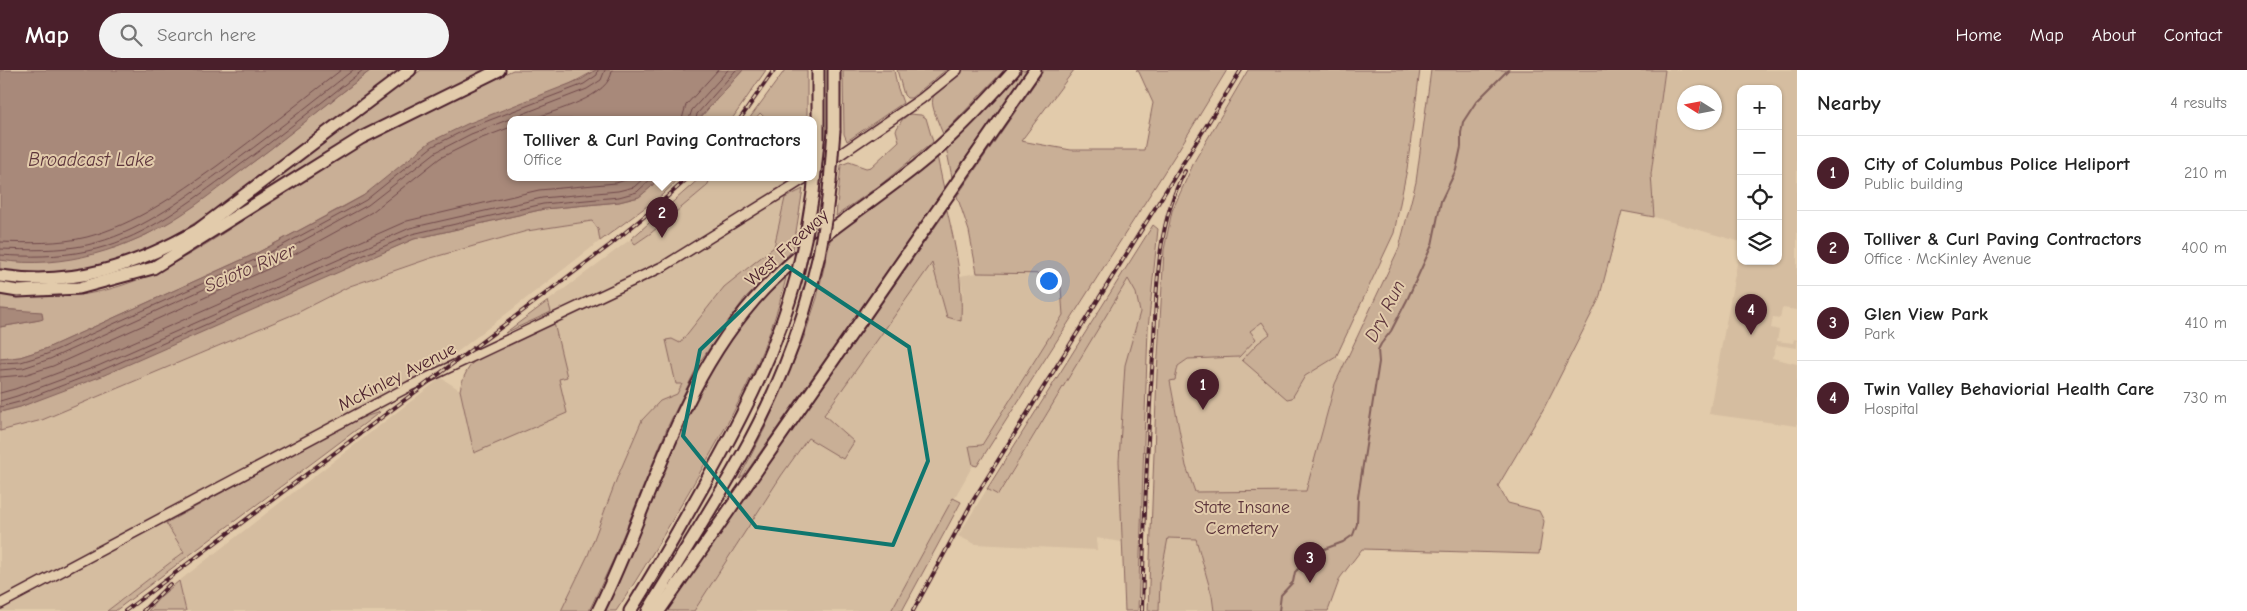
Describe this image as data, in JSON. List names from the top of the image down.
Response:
{
  "streets": {
    "highway": ["West Freeway"],
    "main road": ["McKinley Avenue"]
  },
  "water": ["Broadcast Lake", "Scioto River", "Dry Run"],
  "parks": ["State Insane Cemetery"],
  "north": "left",
  "page": {
    "header": "Map",
    "search": "Search here",
    "nav": [
      "Home",
      "Map",
      "About",
      "Contact"
    ],
    "heading": ["Nearby", "4 results"],
    "map_buttons": ["+", "−"],
    "popup": ["Tolliver & Curl Paving Contractors", "Office"],
    "list": [
      {
        "mark": "1",
        "name": "City of Columbus Police Heliport",
        "note": "Public building",
        "value": "210 m"
      },
      {
        "mark": "2",
        "name": "Tolliver & Curl Paving Contractors",
        "note": "Office · McKinley Avenue",
        "value": "400 m"
      },
      {
        "mark": "3",
        "name": "Glen View Park",
        "note": "Park",
        "value": "410 m"
      },
      {
        "mark": "4",
        "name": "Twin Valley Behaviorial Health Care",
        "note": "Hospital",
        "value": "730 m"
      }
    ],
    "pins": [
      "2",
      "4",
      "1",
      "3"
    ]
  }
}
